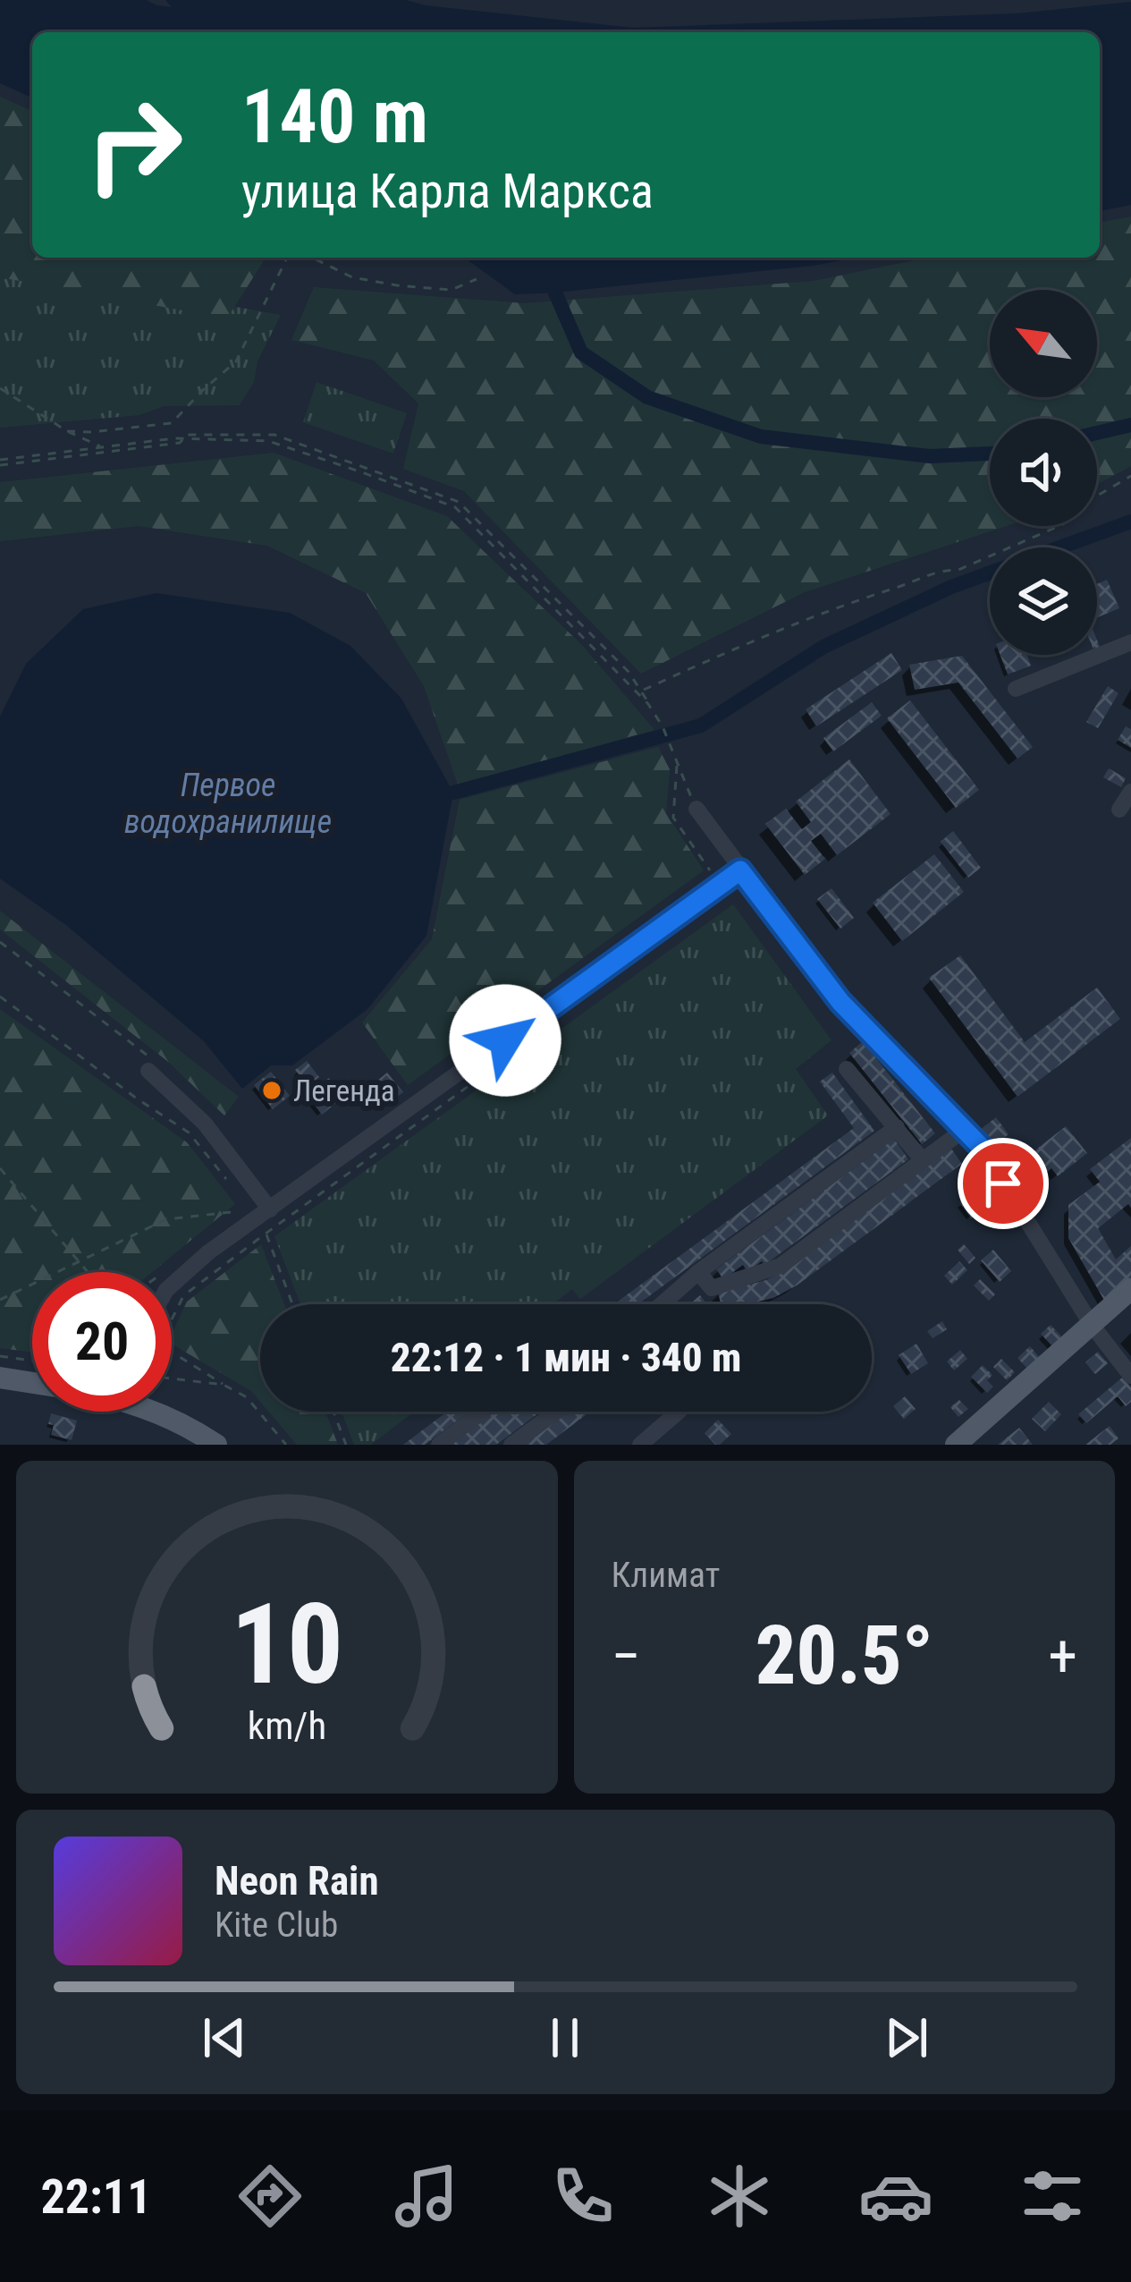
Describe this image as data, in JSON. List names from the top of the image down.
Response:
{
  "water": ["Первое водохранилище"],
  "places": ["Легенда"],
  "north": "top left",
  "page": {
    "turn": ["140 m", "улица Карла Маркса"],
    "limit": "20",
    "trip": "22:12 · 1 мин · 340 m",
    "tile": "Климат",
    "heat": ["−", "20.5°", "+"],
    "song": ["Neon Rain", "Kite Club"],
    "tabs": "22:11",
    "gauge": ["10", "km/h"]
  }
}
